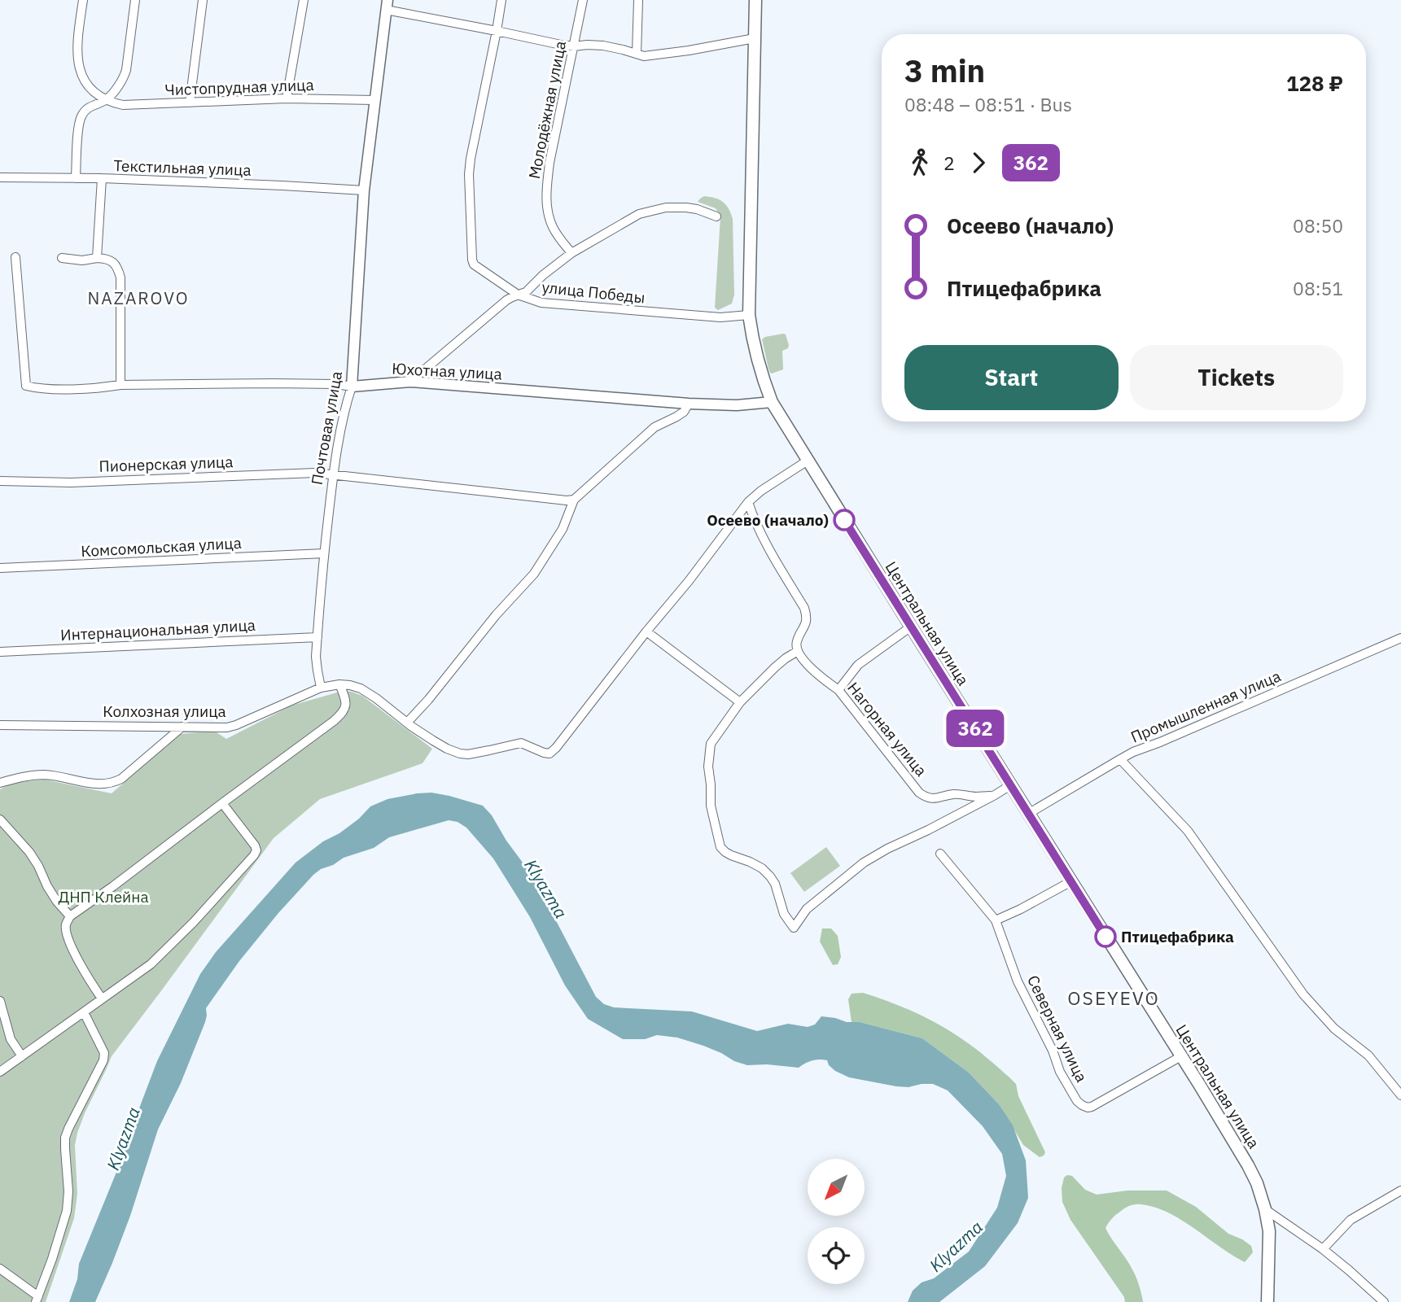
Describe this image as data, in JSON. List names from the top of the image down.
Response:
{
  "streets": {
    "main road": ["Центральная улица"],
    "street": [
      "Чистопрудная улица",
      "Молодёжная улица",
      "Текстильная улица",
      "улица Победы",
      "Юхотная улица",
      "Почтовая улица",
      "Пионерская улица",
      "Комсомольская улица",
      "Интернациональная улица",
      "Промышленная улица",
      "Колхозная улица",
      "Нагорная улица",
      "Северная улица"
    ]
  },
  "crossings": [
    ["Чистопрудная улица", "Почтовая улица"],
    ["Текстильная улица", "Почтовая улица"],
    ["улица Победы", "Центральная улица"],
    ["Юхотная улица", "Почтовая улица"],
    ["Юхотная улица", "Центральная улица"],
    ["Почтовая улица", "Пионерская улица"],
    ["Почтовая улица", "Комсомольская улица"],
    ["Почтовая улица", "Интернациональная улица"],
    ["Почтовая улица", "Колхозная улица"],
    ["Центральная улица", "Промышленная улица"],
    ["Центральная улица", "Северная улица"]
  ],
  "districts": ["NAZAROVO", "OSEYEVO"],
  "water": ["Klyazma"],
  "parks": ["ДНП Клейна"],
  "places": ["Осеево (начало)", "Птицефабрика"],
  "lines": ["bus line 362"],
  "north": "bottom left",
  "page": {
    "on_map": "362",
    "heading": ["3 min", "08:48 – 08:51 · Bus", "128 ₽"],
    "legs": ["2", "362"],
    "list": [
      {
        "name": "Осеево (начало)",
        "value": "08:50"
      },
      {
        "name": "Птицефабрика",
        "value": "08:51"
      }
    ],
    "buttons": ["Start", "Tickets"]
  }
}
